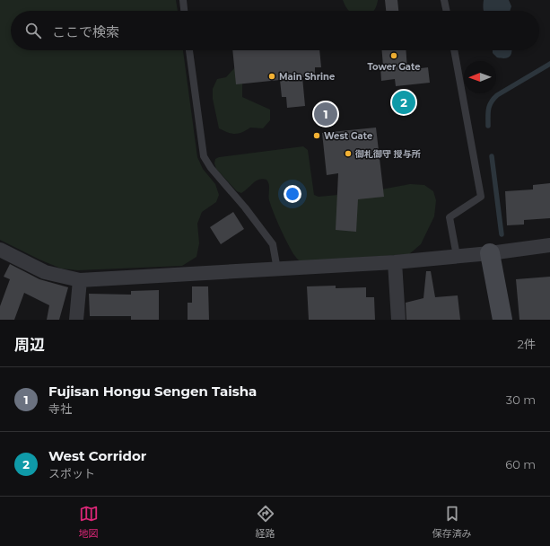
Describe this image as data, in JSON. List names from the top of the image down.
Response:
{
  "places": [
    "Tower Gate",
    "Main Shrine",
    "West Gate",
    "御札御守 授与所"
  ],
  "north": "left",
  "page": {
    "search": "ここで検索",
    "pins": ["2", "1"],
    "heading": ["周辺", "2件"],
    "list": [
      {
        "mark": "1",
        "name": "Fujisan Hongu Sengen Taisha",
        "note": "寺社",
        "value": "30 m"
      },
      {
        "mark": "2",
        "name": "West Corridor",
        "note": "スポット",
        "value": "60 m"
      }
    ],
    "nav": ["地図", "経路", "保存済み"]
  }
}
